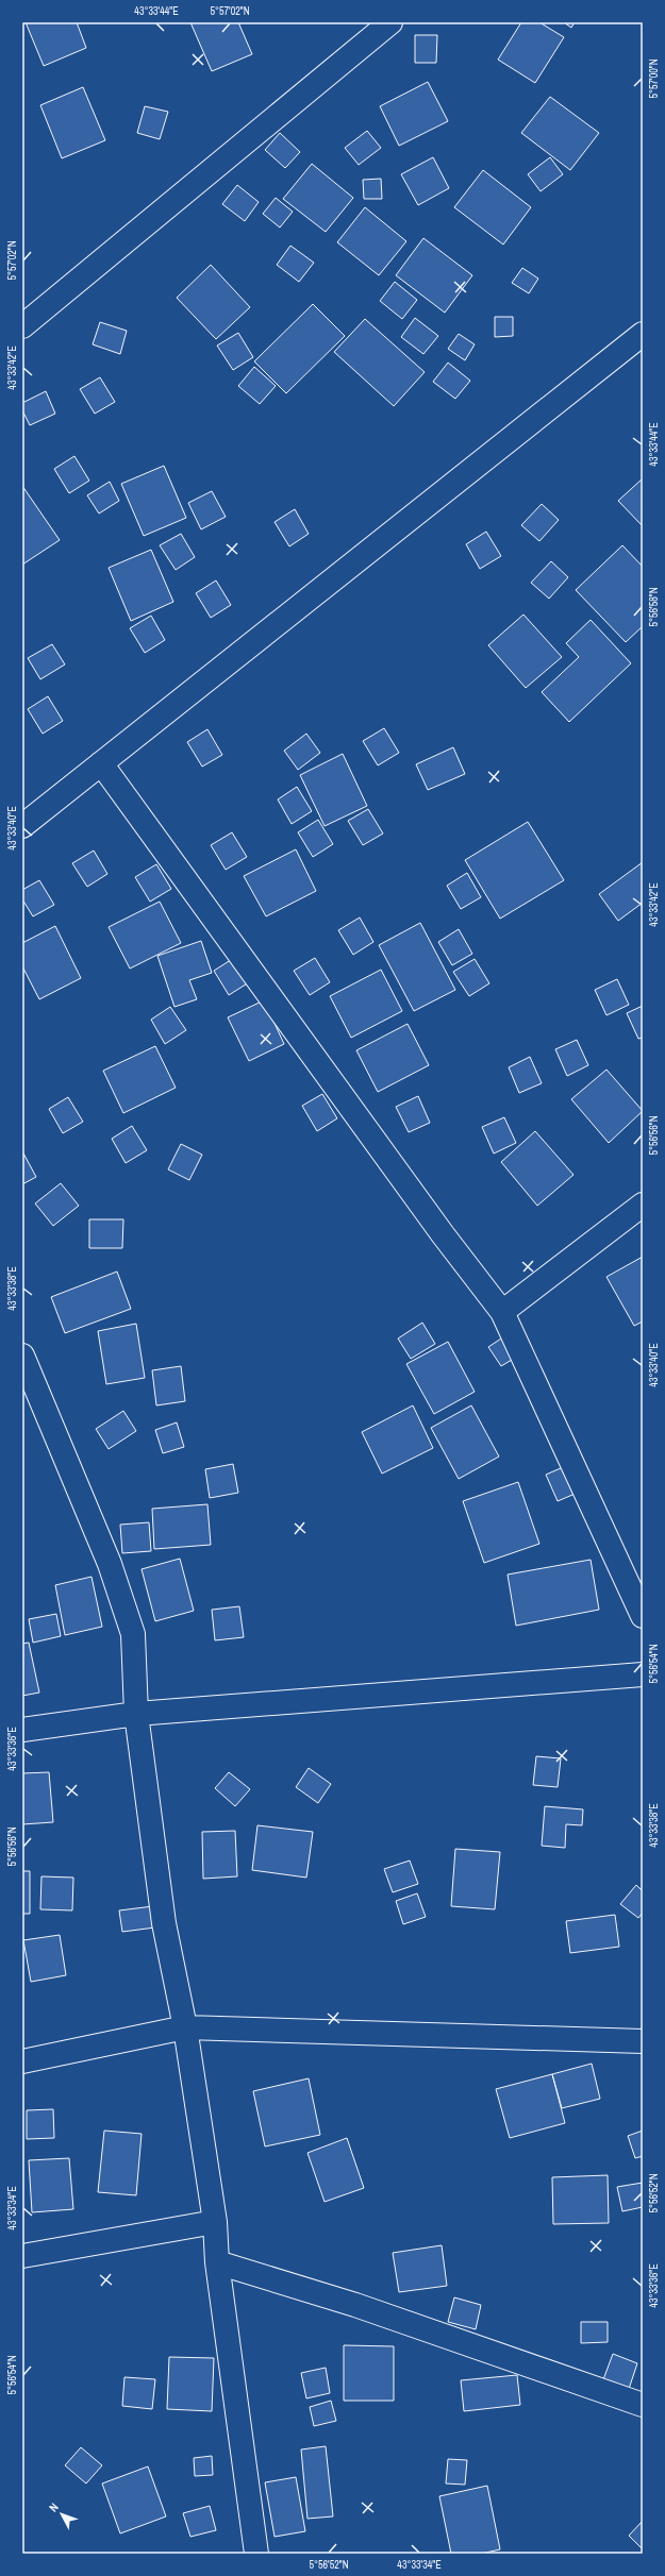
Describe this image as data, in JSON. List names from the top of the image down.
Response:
{
  "north": "top left",
  "coordinates": [
    "43°33'44\"E",
    "5°57'02\"N",
    "5°57'00\"N",
    "43°33'42\"E",
    "5°56'58\"N",
    "43°33'40\"E",
    "5°56'56\"N",
    "43°33'38\"E",
    "5°56'54\"N",
    "43°33'36\"E",
    "5°56'52\"N",
    "43°33'34\"E"
  ]
}
